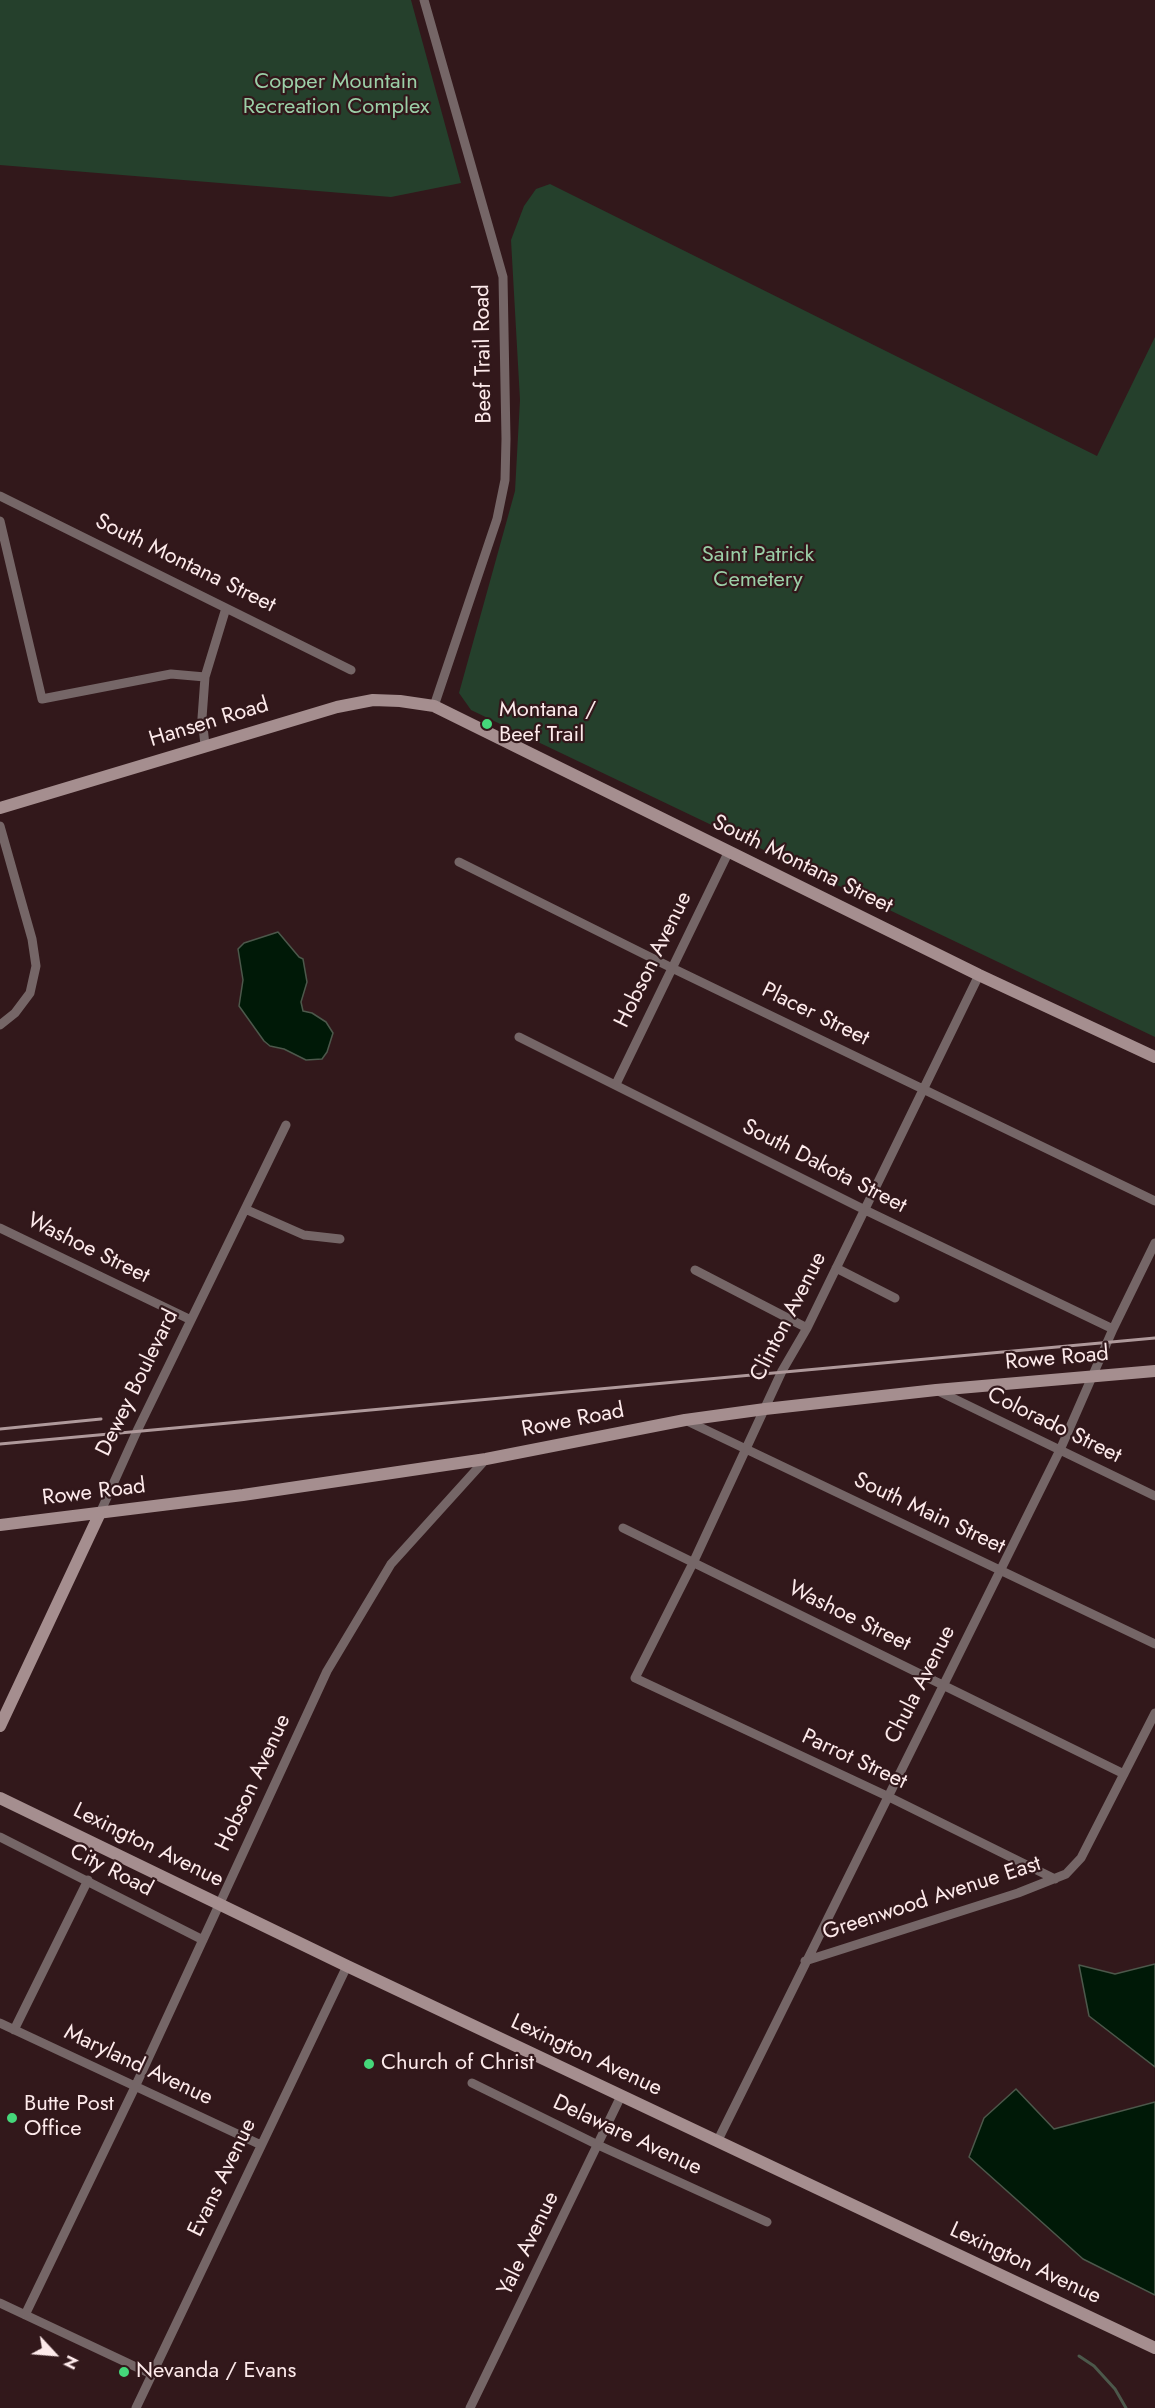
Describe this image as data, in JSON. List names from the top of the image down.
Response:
{
  "streets": {
    "street": [
      "Beef Trail Road",
      "South Montana Street",
      "Hansen Road",
      "Hobson Avenue",
      "Placer Street",
      "South Dakota Street",
      "Washoe Street",
      "Clinton Avenue",
      "Rowe Road",
      "Dewey Boulevard",
      "Colorado Street",
      "South Main Street",
      "Chula Avenue",
      "Parrot Street",
      "Lexington Avenue",
      "City Road",
      "Greenwood Avenue East",
      "Maryland Avenue",
      "Delaware Avenue",
      "Evans Avenue",
      "Yale Avenue"
    ]
  },
  "crossings": [
    ["Beef Trail Road", "South Montana Street"],
    ["Beef Trail Road", "Hansen Road"],
    ["South Montana Street", "Hansen Road"],
    ["South Montana Street", "Hobson Avenue"],
    ["South Montana Street", "Clinton Avenue"],
    ["Hobson Avenue", "Placer Street"],
    ["Hobson Avenue", "South Dakota Street"],
    ["Hobson Avenue", "Rowe Road"],
    ["Hobson Avenue", "Lexington Avenue"],
    ["Hobson Avenue", "City Road"],
    ["Hobson Avenue", "Maryland Avenue"],
    ["Placer Street", "Clinton Avenue"],
    ["South Dakota Street", "Clinton Avenue"],
    ["South Dakota Street", "Chula Avenue"],
    ["Washoe Street", "Clinton Avenue"],
    ["Washoe Street", "Dewey Boulevard"],
    ["Washoe Street", "Chula Avenue"],
    ["Washoe Street", "Greenwood Avenue East"],
    ["Clinton Avenue", "Rowe Road"],
    ["Clinton Avenue", "South Main Street"],
    ["Clinton Avenue", "Parrot Street"],
    ["Rowe Road", "Dewey Boulevard"],
    ["Rowe Road", "Colorado Street"],
    ["Rowe Road", "South Main Street"],
    ["Rowe Road", "Chula Avenue"],
    ["Colorado Street", "Chula Avenue"],
    ["South Main Street", "Chula Avenue"],
    ["Chula Avenue", "Parrot Street"],
    ["Chula Avenue", "Lexington Avenue"],
    ["Chula Avenue", "Greenwood Avenue East"],
    ["Parrot Street", "Greenwood Avenue East"],
    ["Lexington Avenue", "Evans Avenue"],
    ["Lexington Avenue", "Yale Avenue"],
    ["Maryland Avenue", "Evans Avenue"],
    ["Delaware Avenue", "Yale Avenue"]
  ],
  "parks": ["Copper Mountain Recreation Complex", "Saint Patrick Cemetery"],
  "places": [
    "Montana / Beef Trail",
    "Church of Christ",
    "Butte Post Office",
    "Nevanda / Evans"
  ],
  "north": "bottom right"
}
